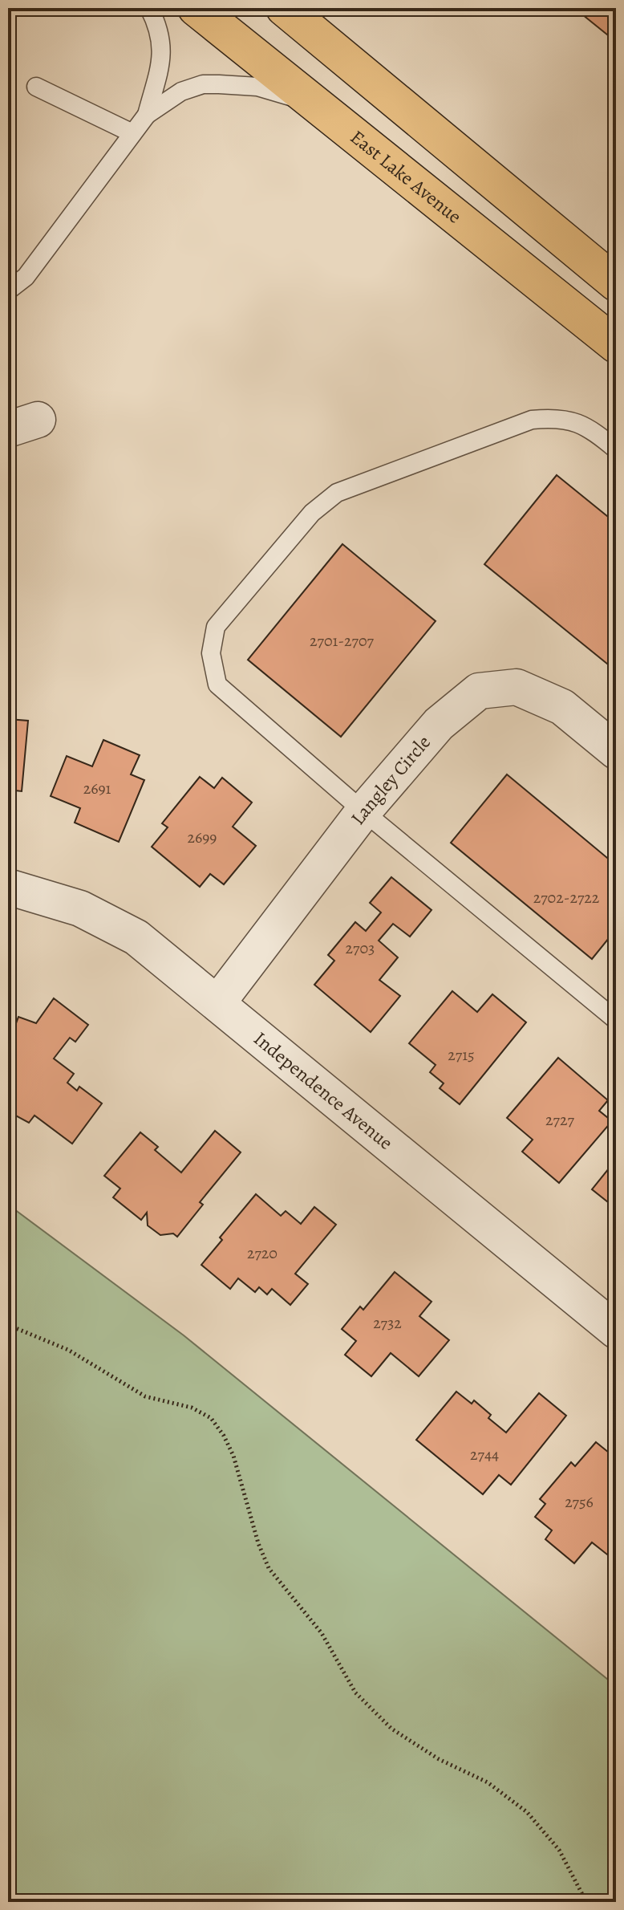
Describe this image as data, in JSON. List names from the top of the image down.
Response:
{
  "streets": {
    "main road": ["East Lake Avenue"],
    "street": ["Langley Circle", "Independence Avenue"]
  },
  "crossings": [
    ["Langley Circle", "Independence Avenue"]
  ],
  "house_numbers": [
    "2701-2707",
    "2691",
    "2699",
    "2702-2722",
    "2703",
    "2715",
    "2727",
    "2720",
    "2732",
    "2744",
    "2756"
  ]
}
